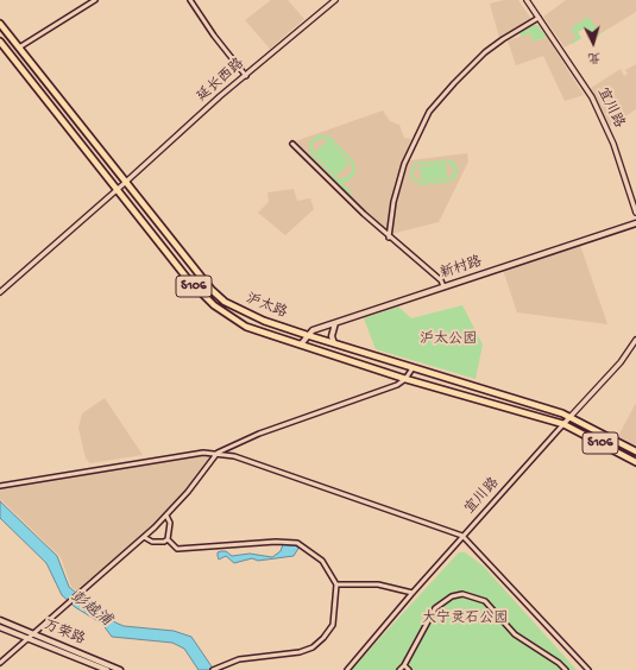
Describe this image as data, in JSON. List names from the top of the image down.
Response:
{
  "streets": {
    "main road": [
      "新村路",
      "S106",
      "沪太路",
      "万荣路"
    ],
    "street": ["延长西路", "宜川路"]
  },
  "crossings": [
    ["延长西路", "沪太路"],
    ["宜川路", "沪太路"],
    ["新村路", "沪太路"]
  ],
  "water": ["彭越浦"],
  "parks": ["沪太公园", "大宁灵石公园"],
  "north": "bottom"
}
